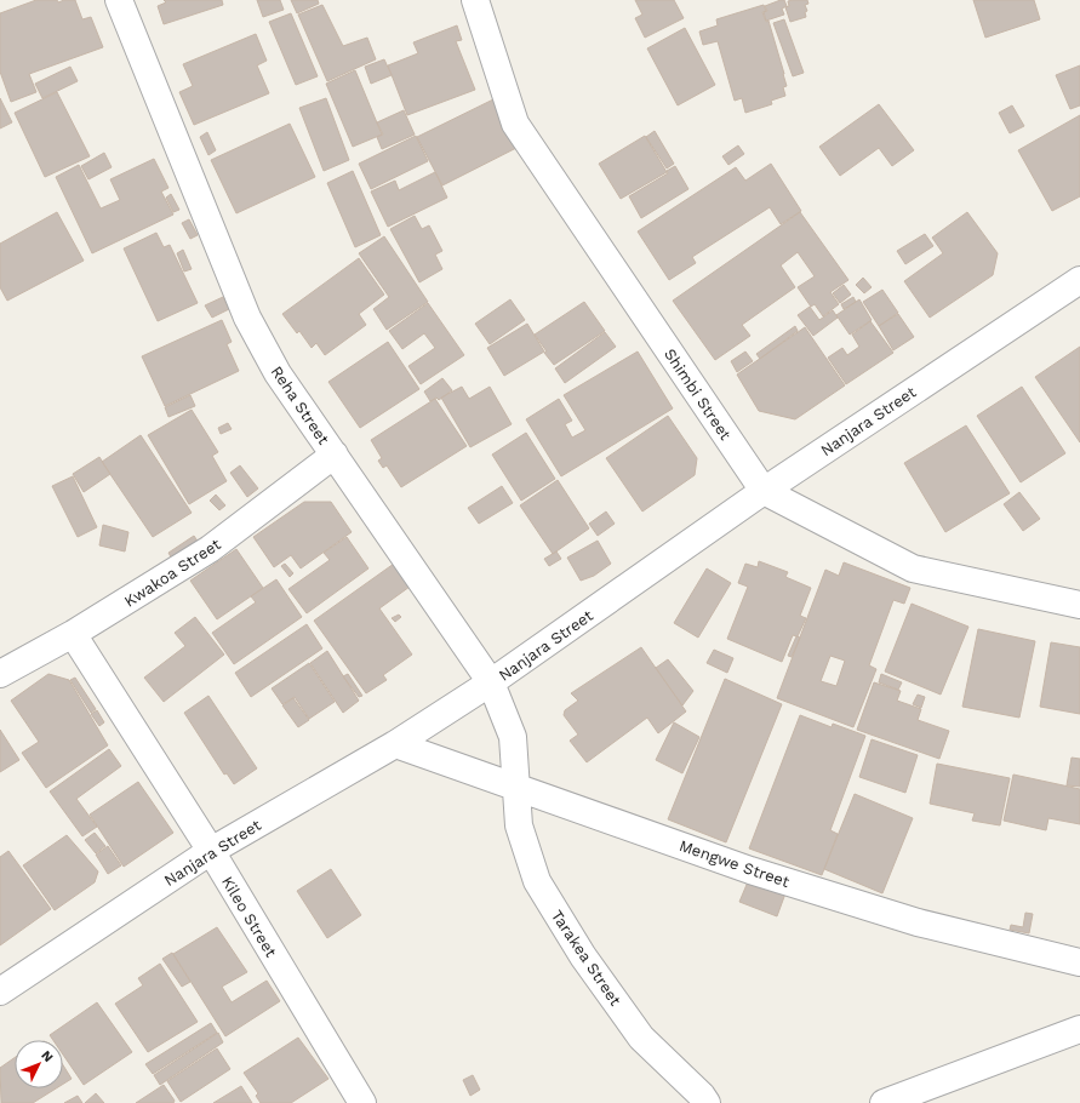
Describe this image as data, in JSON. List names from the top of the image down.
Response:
{
  "streets": {
    "street": [
      "Shimbi Street",
      "Reha Street",
      "Nanjara Street",
      "Kwakoa Street",
      "Mengwe Street",
      "Kileo Street",
      "Tarakea Street"
    ]
  },
  "crossings": [
    ["Shimbi Street", "Nanjara Street"],
    ["Reha Street", "Nanjara Street"],
    ["Reha Street", "Kwakoa Street"],
    ["Reha Street", "Mengwe Street"],
    ["Reha Street", "Tarakea Street"],
    ["Nanjara Street", "Mengwe Street"],
    ["Nanjara Street", "Kileo Street"],
    ["Kwakoa Street", "Kileo Street"],
    ["Mengwe Street", "Tarakea Street"]
  ],
  "north": "top right"
}
